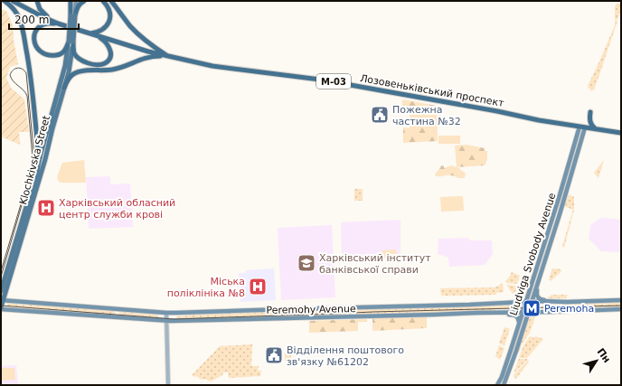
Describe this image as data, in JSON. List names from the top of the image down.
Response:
{
  "streets": {
    "highway": ["М-03", "Лозовеньківський проспект"],
    "main road": ["Klochkivska Street", "Liudviga Svobody Avenue", "Peremohy Avenue"]
  },
  "crossings": [
    ["Лозовеньківський проспект", "Liudviga Svobody Avenue"],
    ["Klochkivska Street", "Peremohy Avenue"],
    ["Liudviga Svobody Avenue", "Peremohy Avenue"]
  ],
  "places": {
    "public building": ["Пожежна частина №32", "Відділення поштового зв'язку №61202"],
    "hospital": ["Харківський обласний центр служби крові", "Міська поліклініка №8"],
    "school or university": ["Харківський інститут банківської справи"],
    "metro station": ["Peremoha"]
  },
  "scale_bar": "200 m",
  "north": "top right"
}
